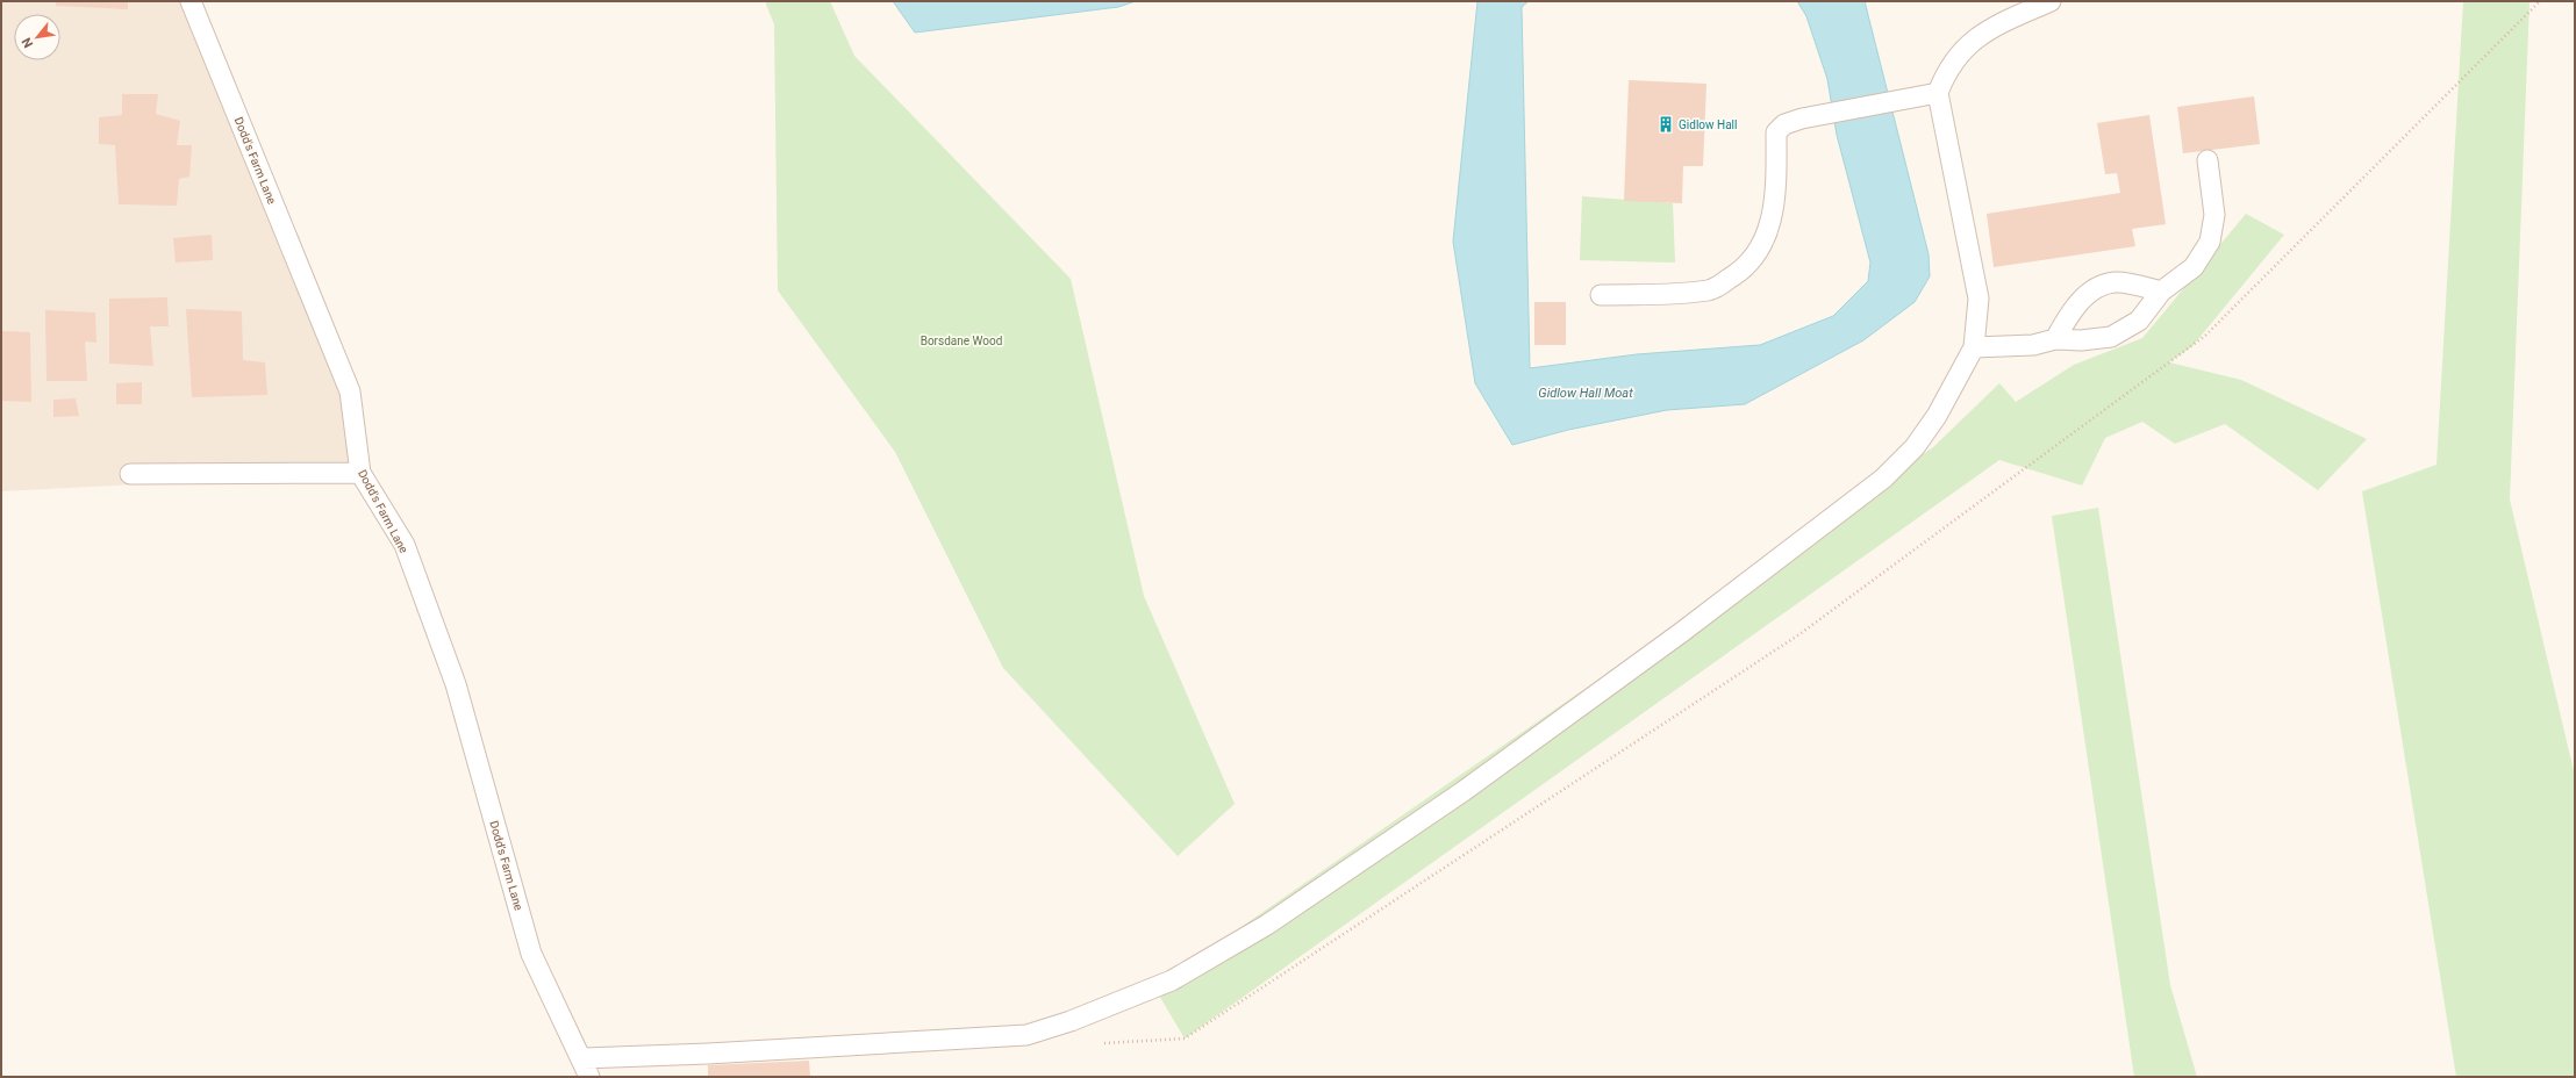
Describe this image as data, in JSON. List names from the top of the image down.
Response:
{
  "streets": {
    "lane": ["Dodd's Farm Lane"]
  },
  "water": ["Gidlow Hall Moat"],
  "parks": ["Borsdane Wood"],
  "places": {
    "building": ["Gidlow Hall"]
  },
  "north": "bottom left"
}
